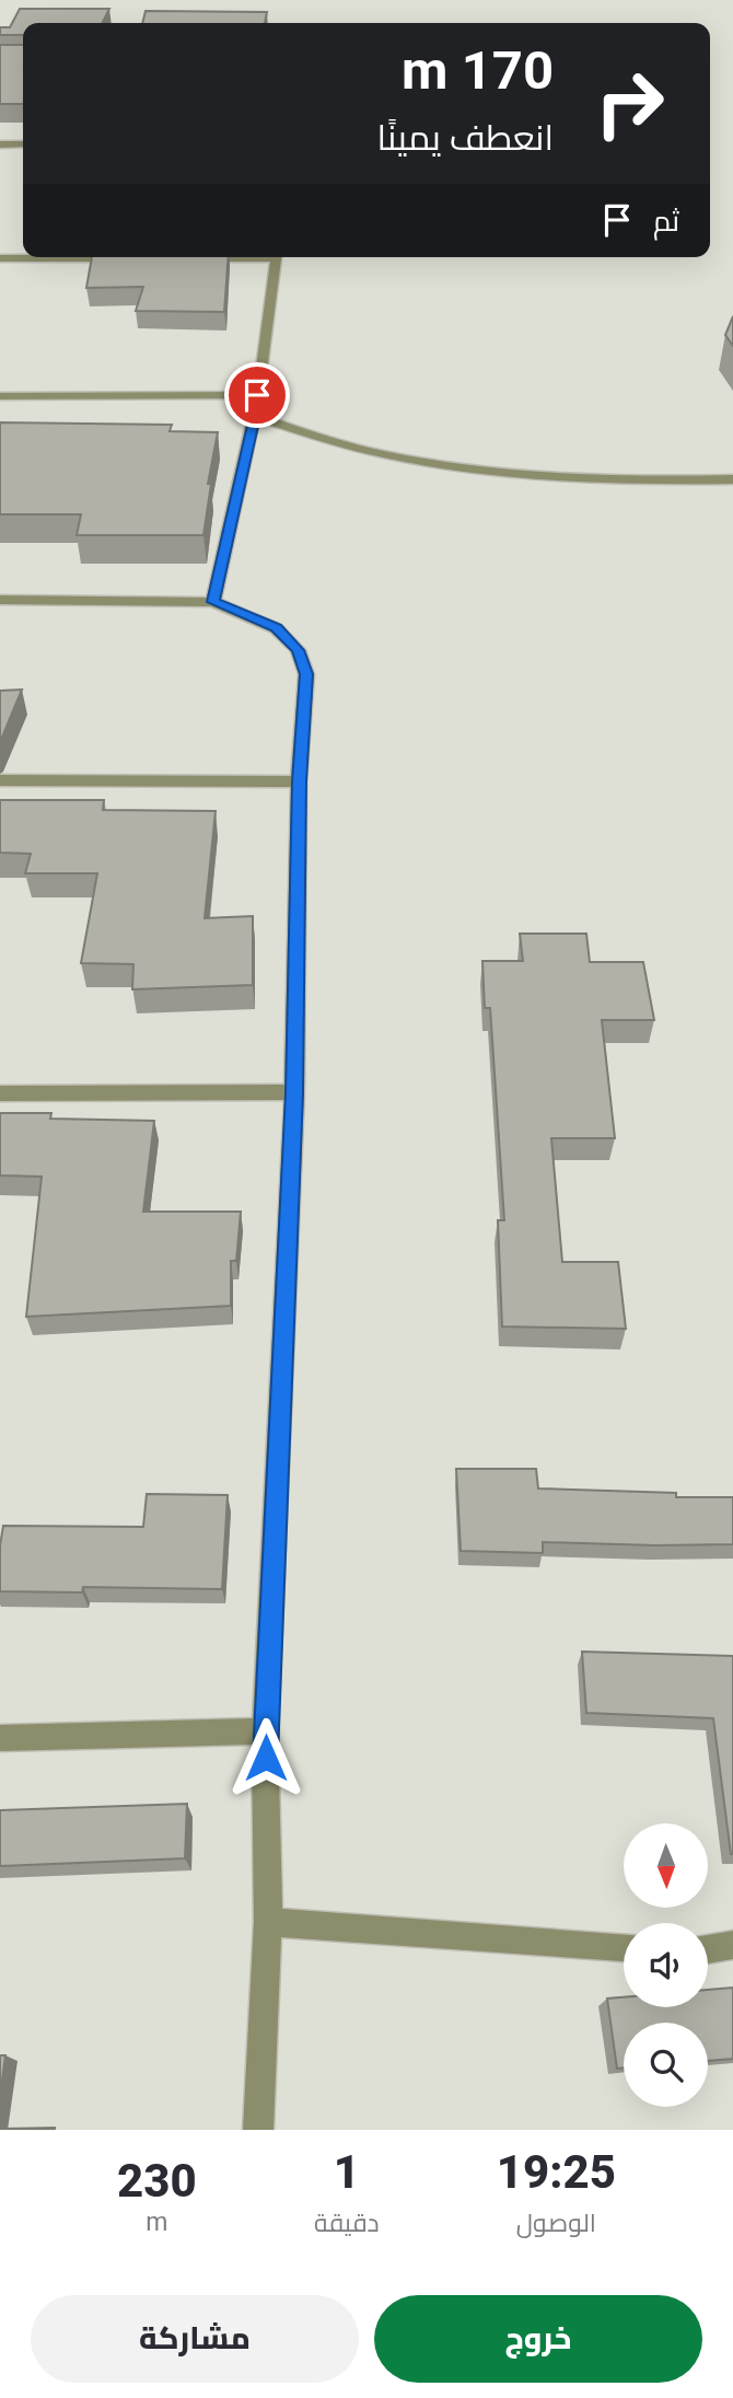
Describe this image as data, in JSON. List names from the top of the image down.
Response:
{
  "north": "bottom",
  "page": {
    "turn": ["170 m", "انعطف يمينًا"],
    "then": "ثم",
    "eta": [
      "19:25",
      "الوصول",
      "1",
      "دقيقة",
      "230",
      "m"
    ],
    "buttons": ["خروج", "مشاركة"]
  }
}
